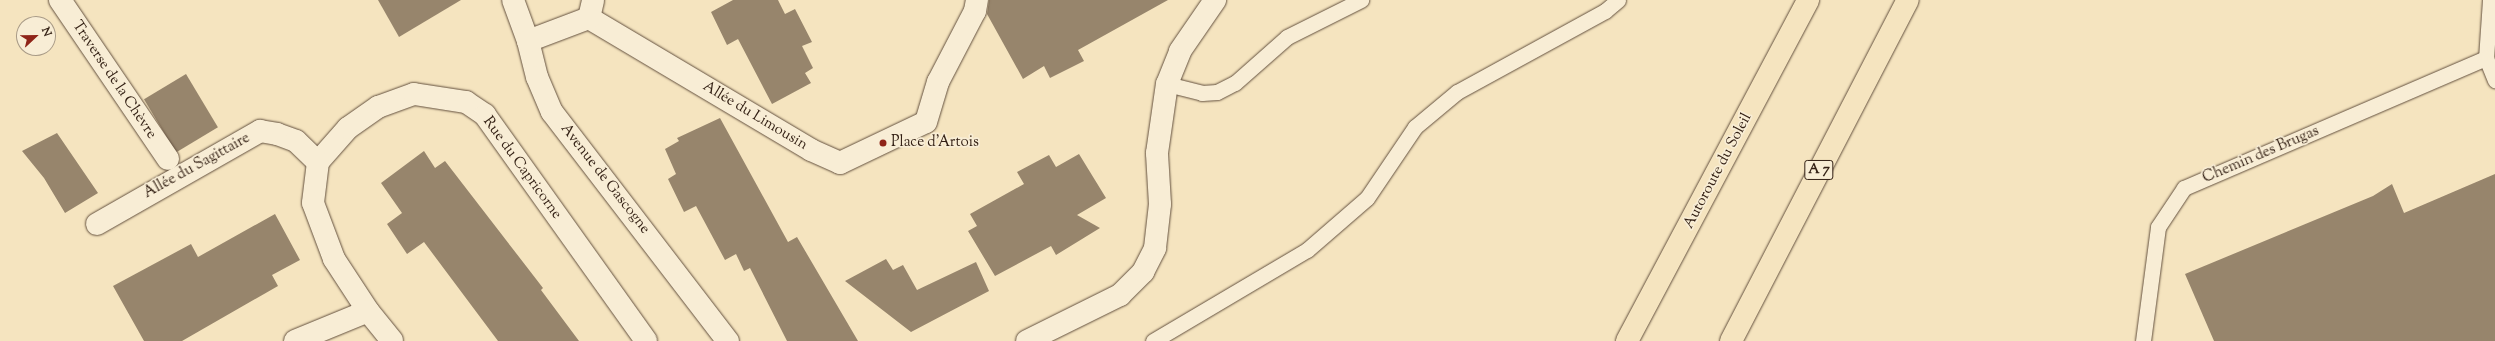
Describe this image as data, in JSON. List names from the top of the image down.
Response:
{
  "streets": {
    "highway": ["A 7", "Autoroute du Soleil"],
    "street": [
      "Traverse de la Chèvre",
      "Allée du Limousin",
      "Allée du Sagittaire",
      "Rue du Capricorne",
      "Avenue de Gascogne"
    ],
    "lane": ["Chemin des Brugas"]
  },
  "crossings": [
    ["Allée du Sagittaire", "Rue du Capricorne"]
  ],
  "places": ["Place d'Artois"],
  "north": "right"
}
